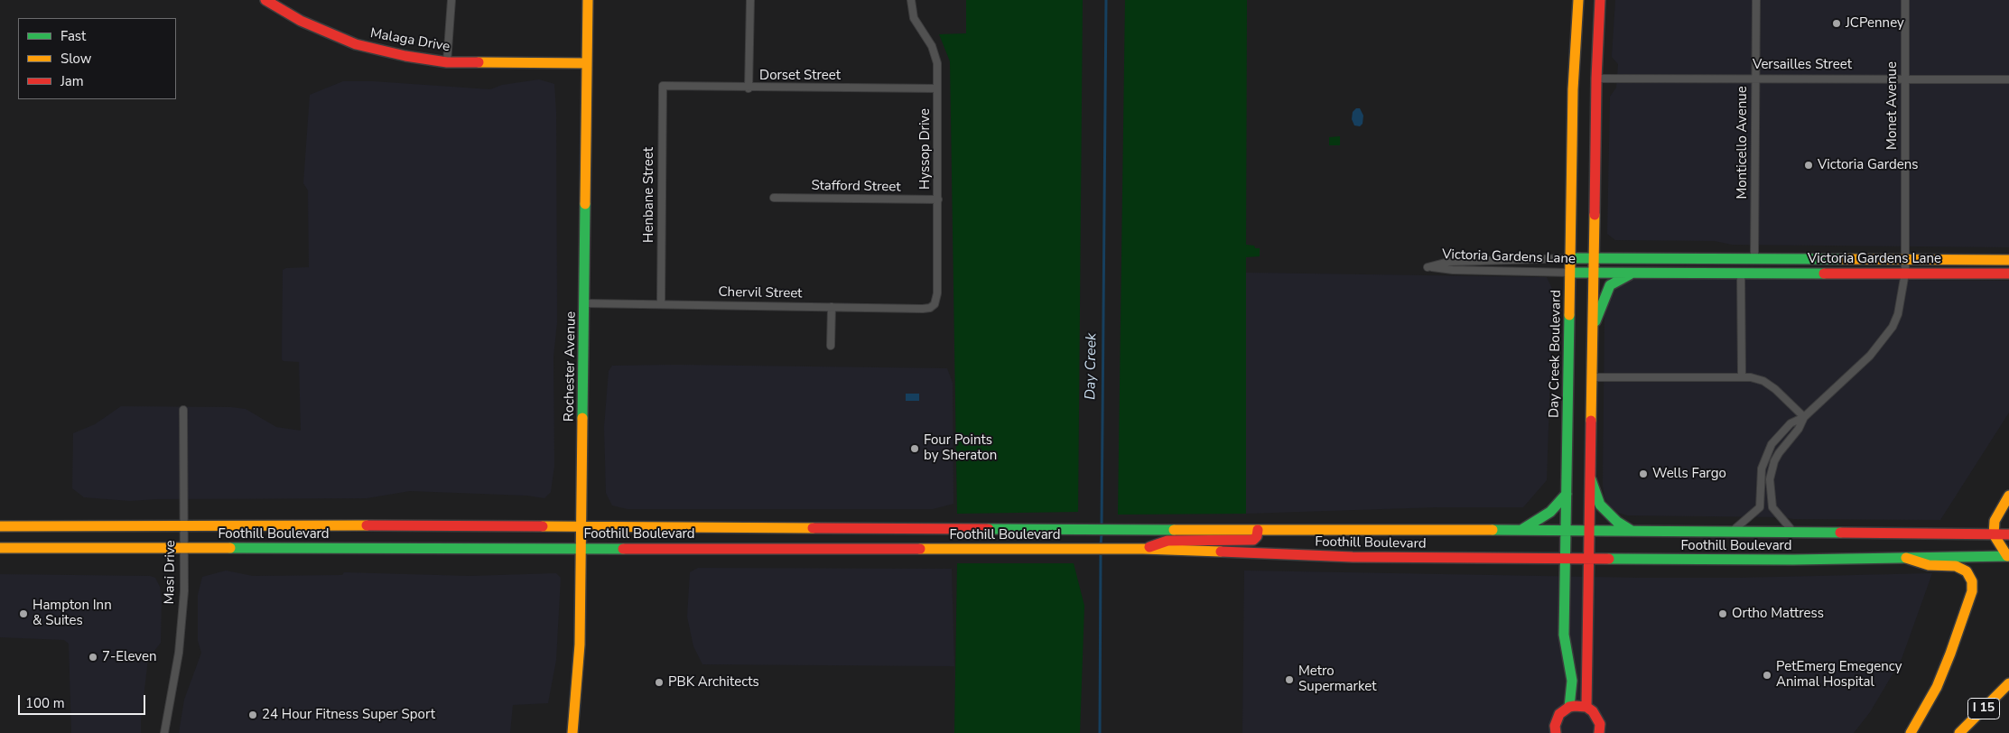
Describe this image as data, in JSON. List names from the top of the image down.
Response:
{
  "streets": {
    "main road": [
      "Malaga Drive",
      "Victoria Gardens Lane",
      "Day Creek Boulevard",
      "Rochester Avenue",
      "Foothill Boulevard",
      "I 15"
    ],
    "street": [
      "Versailles Street",
      "Dorset Street",
      "Monet Avenue",
      "Monticello Avenue",
      "Hyssop Drive",
      "Stafford Street",
      "Henbane Street",
      "Chervil Street",
      "Masi Drive"
    ]
  },
  "crossings": [
    ["Malaga Drive", "Rochester Avenue"],
    ["Versailles Street", "Monet Avenue"],
    ["Versailles Street", "Monticello Avenue"],
    ["Dorset Street", "Hyssop Drive"],
    ["Dorset Street", "Henbane Street"],
    ["Monet Avenue", "Victoria Gardens Lane"],
    ["Monet Avenue", "Foothill Boulevard"],
    ["Monticello Avenue", "Victoria Gardens Lane"],
    ["Hyssop Drive", "Stafford Street"],
    ["Hyssop Drive", "Chervil Street"],
    ["Henbane Street", "Chervil Street"],
    ["Victoria Gardens Lane", "Day Creek Boulevard"],
    ["Chervil Street", "Rochester Avenue"],
    ["Day Creek Boulevard", "Foothill Boulevard"],
    ["Rochester Avenue", "Foothill Boulevard"],
    ["Foothill Boulevard", "Masi Drive"]
  ],
  "water": ["Day Creek"],
  "places": [
    "JCPenney",
    "Victoria Gardens",
    "Four Points by Sheraton",
    "Wells Fargo",
    "Hampton Inn & Suites",
    "Ortho Mattress",
    "7-Eleven",
    "PetEmerg Emegency Animal Hospital",
    "Metro Supermarket",
    "PBK Architects",
    "24 Hour Fitness Super Sport"
  ],
  "legend": ["Fast", "Slow", "Jam"],
  "scale_bar": "100 m"
}
